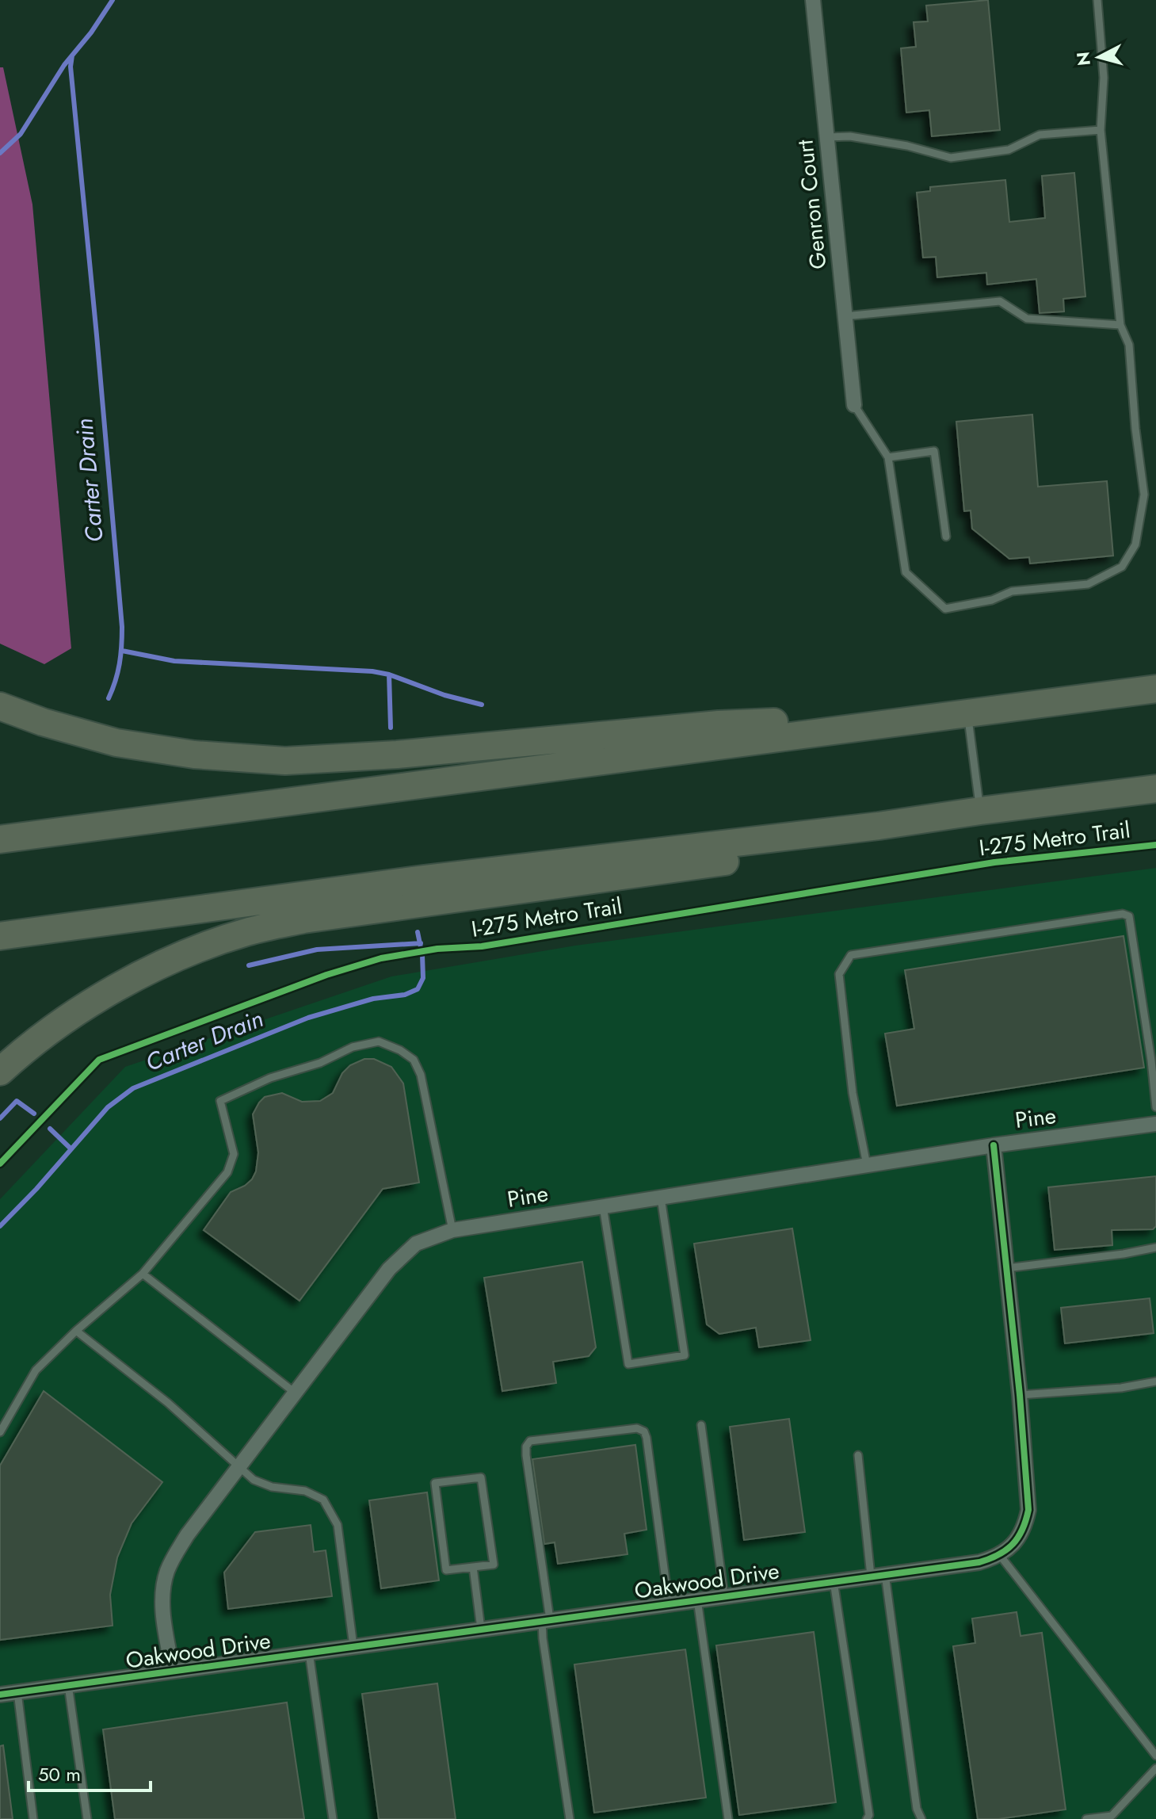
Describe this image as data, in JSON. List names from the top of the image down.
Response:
{
  "streets": {
    "street": ["Genron Court", "Pine", "Oakwood Drive"],
    "cycle path": ["I-275 Metro Trail"]
  },
  "crossings": [
    ["Pine", "Oakwood Drive"]
  ],
  "water": ["Carter Drain"],
  "scale_bar": "50 m",
  "north": "left"
}
